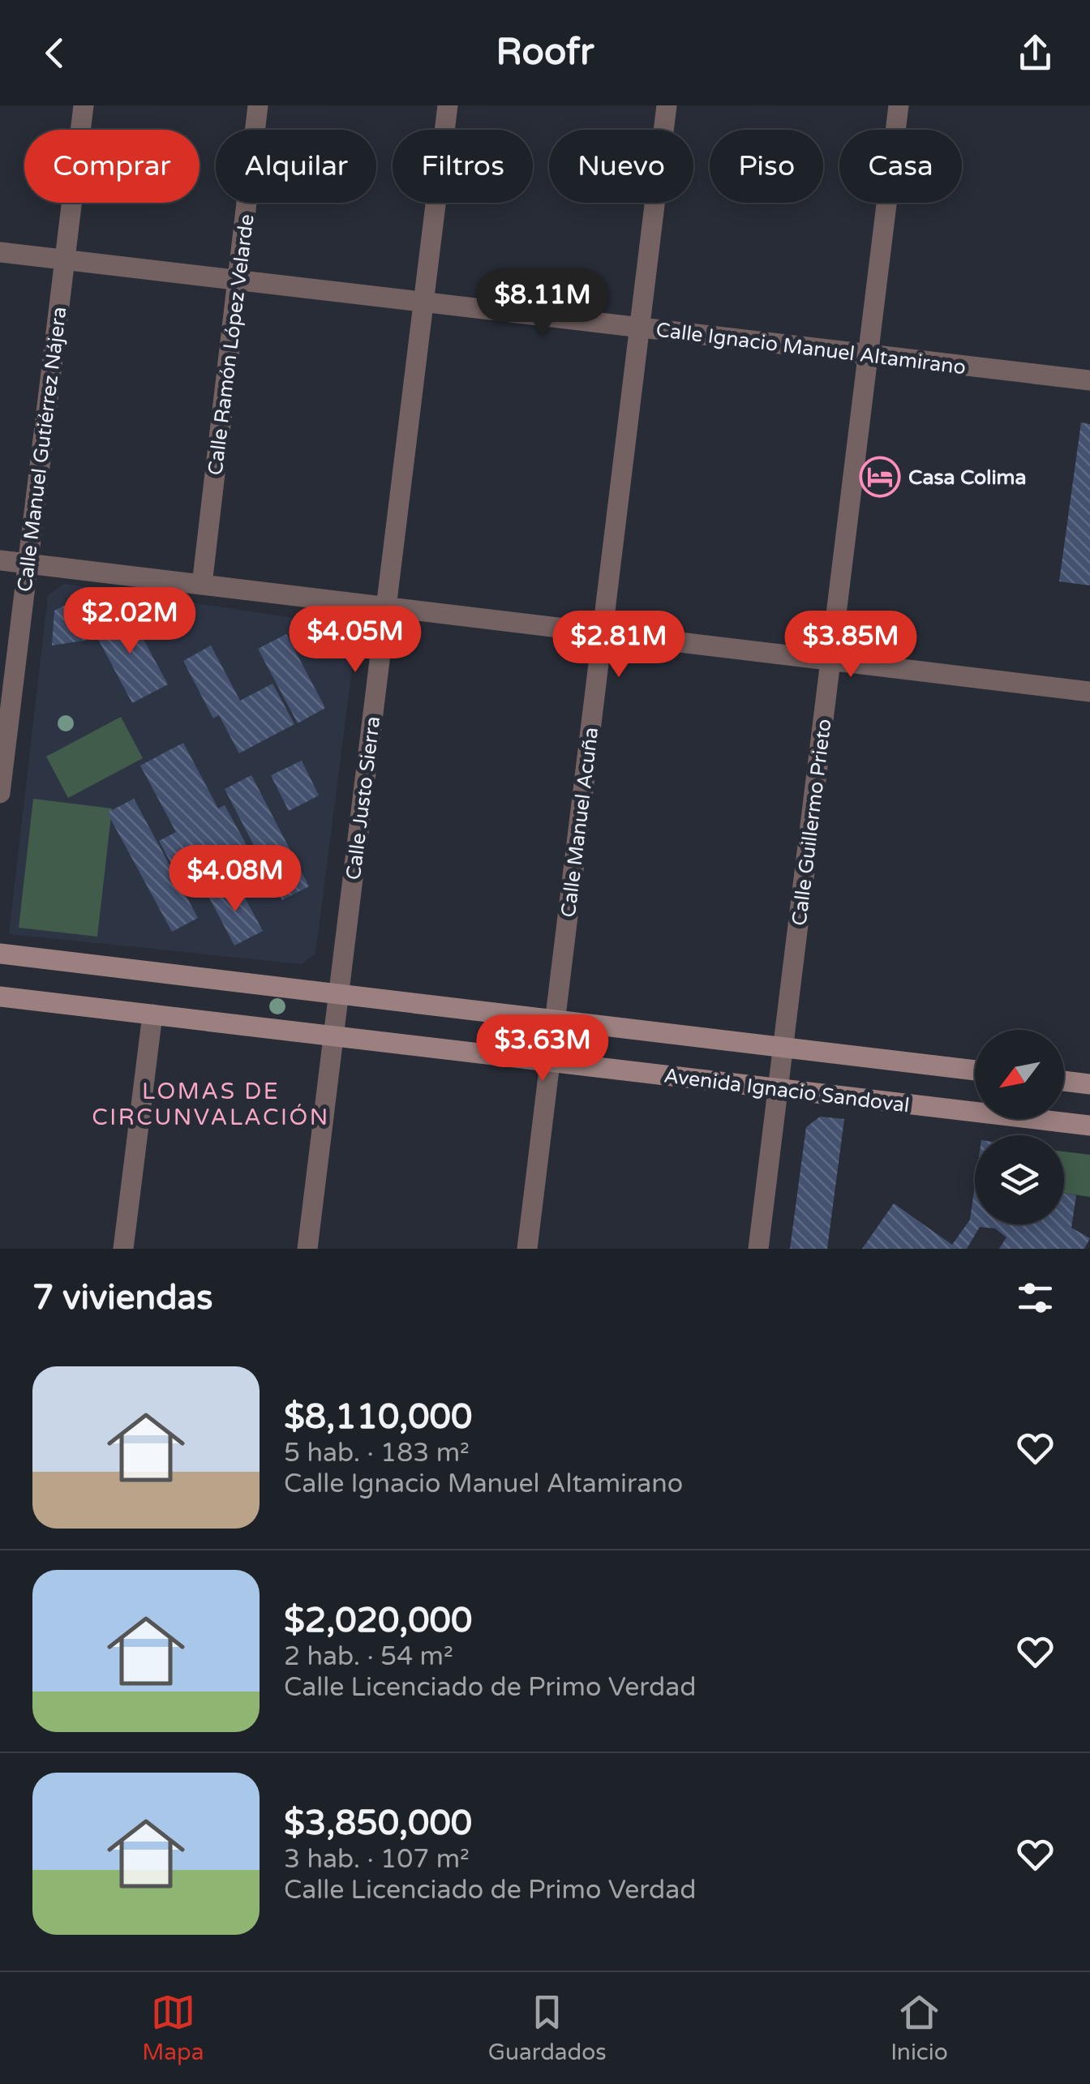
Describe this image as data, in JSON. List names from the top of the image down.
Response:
{
  "streets": {
    "main road": ["Avenida Ignacio Sandoval"],
    "street": [
      "Calle Ramón López Velarde",
      "Calle Ignacio Manuel Altamirano",
      "Calle Manuel Gutiérrez Nájera",
      "Calle Justo Sierra",
      "Calle Manuel Acuña",
      "Calle Guillermo Prieto"
    ]
  },
  "crossings": [
    ["Calle Ramón López Velarde", "Calle Ignacio Manuel Altamirano"],
    ["Calle Ignacio Manuel Altamirano", "Calle Manuel Gutiérrez Nájera"],
    ["Calle Ignacio Manuel Altamirano", "Calle Justo Sierra"],
    ["Calle Ignacio Manuel Altamirano", "Calle Manuel Acuña"],
    ["Calle Ignacio Manuel Altamirano", "Calle Guillermo Prieto"],
    ["Calle Justo Sierra", "Avenida Ignacio Sandoval"],
    ["Calle Manuel Acuña", "Avenida Ignacio Sandoval"],
    ["Calle Guillermo Prieto", "Avenida Ignacio Sandoval"]
  ],
  "districts": ["LOMAS DE CIRCUNVALACIÓN"],
  "places": {
    "hotel": ["Casa Colima"]
  },
  "north": "bottom left",
  "page": {
    "header": "Roofr",
    "chip": [
      "Comprar",
      "Alquilar",
      "Filtros",
      "Nuevo",
      "Piso",
      "Casa"
    ],
    "price": [
      "$8.11M",
      "$2.02M",
      "$4.05M",
      "$2.81M",
      "$3.85M",
      "$4.08M",
      "$3.63M"
    ],
    "heading": "7 viviendas",
    "list": [
      {
        "name": "$8,110,000",
        "note": "5 hab. · 183 m² · Calle Ignacio Manuel Altamirano"
      },
      {
        "name": "$2,020,000",
        "note": "2 hab. · 54 m² · Calle Licenciado de Primo Verdad"
      },
      {
        "name": "$3,850,000",
        "note": "3 hab. · 107 m² · Calle Licenciado de Primo Verdad"
      }
    ],
    "tabs": ["Mapa", "Guardados", "Inicio"]
  }
}
